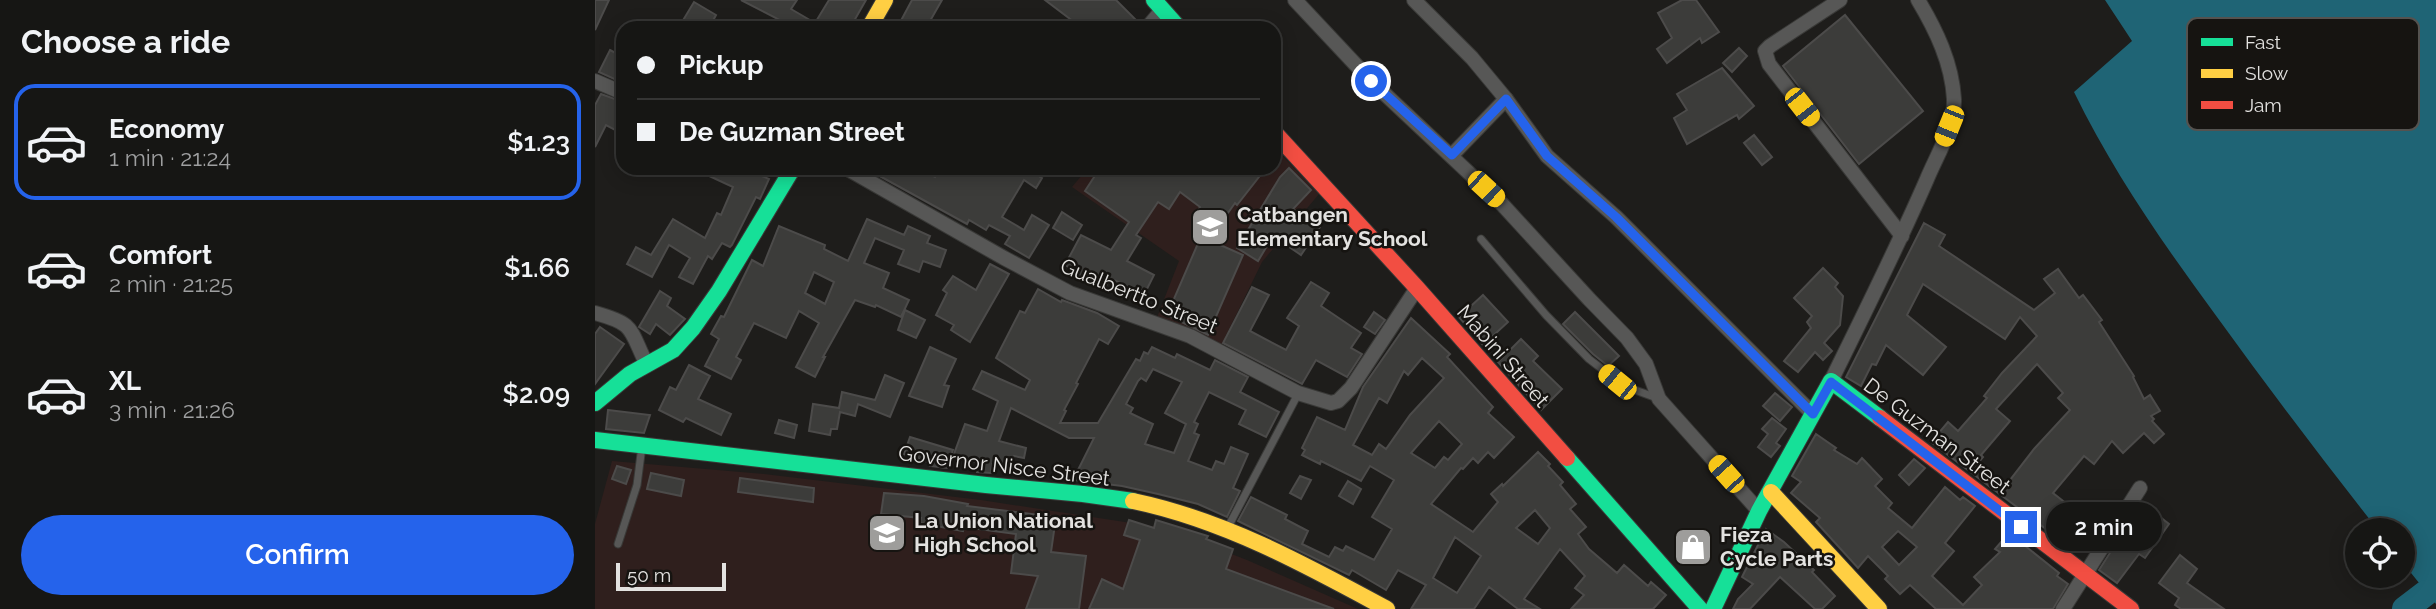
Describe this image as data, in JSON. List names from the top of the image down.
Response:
{
  "streets": {
    "street": [
      "Gualbertto Street",
      "Mabini Street",
      "De Guzman Street",
      "Governor Nisce Street"
    ]
  },
  "crossings": [
    ["Gualbertto Street", "Mabini Street"]
  ],
  "places": {
    "school or university": ["Catbangen Elementary School", "La Union National High School"],
    "shop": ["Fieza Cycle Parts"]
  },
  "legend": ["Fast", "Slow", "Jam"],
  "scale_bar": "50 m",
  "page": {
    "heading": "Choose a ride",
    "banner": ["Pickup", "De Guzman Street"],
    "list": [
      {
        "name": "Economy",
        "note": "1 min · 21:24",
        "value": "$1.23"
      },
      {
        "name": "Comfort",
        "note": "2 min · 21:25",
        "value": "$1.66"
      },
      {
        "name": "XL",
        "note": "3 min · 21:26",
        "value": "$2.09"
      }
    ],
    "buttons": "Confirm",
    "bubble": "2 min",
    "scale": "50 m"
  }
}
